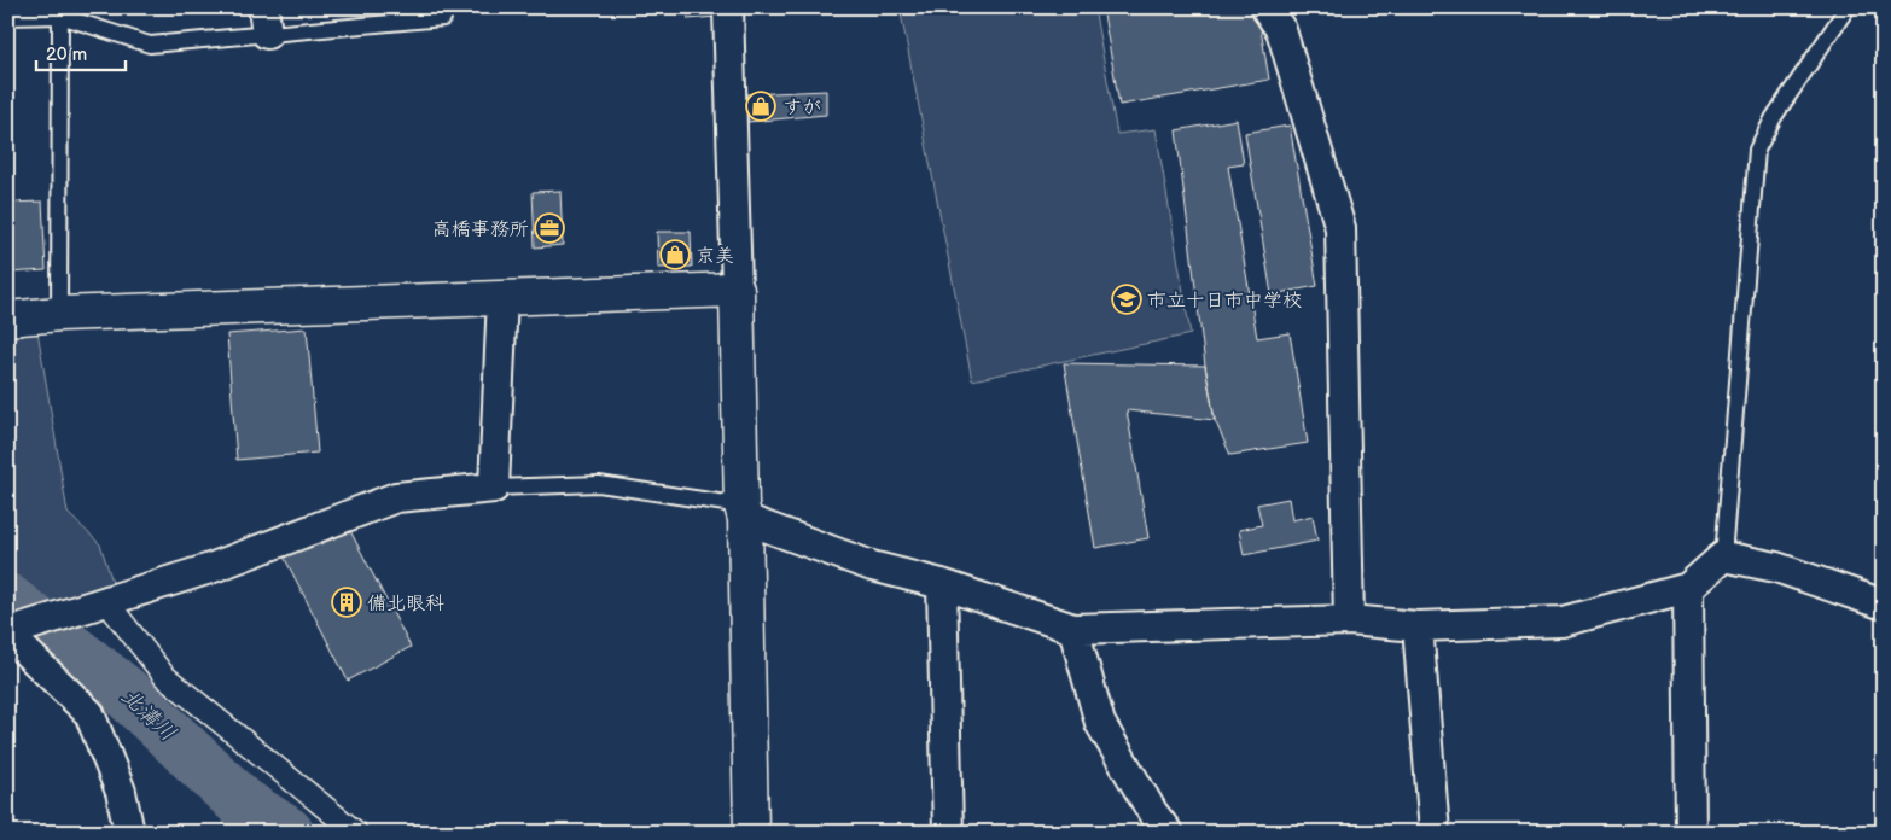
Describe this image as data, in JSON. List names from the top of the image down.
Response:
{
  "water": ["北溝川"],
  "places": {
    "shop": ["すが", "京美"],
    "office": ["高橋事務所"],
    "school or university": ["市立十日市中学校"],
    "building": ["備北眼科"]
  },
  "scale_bar": "20 m"
}
